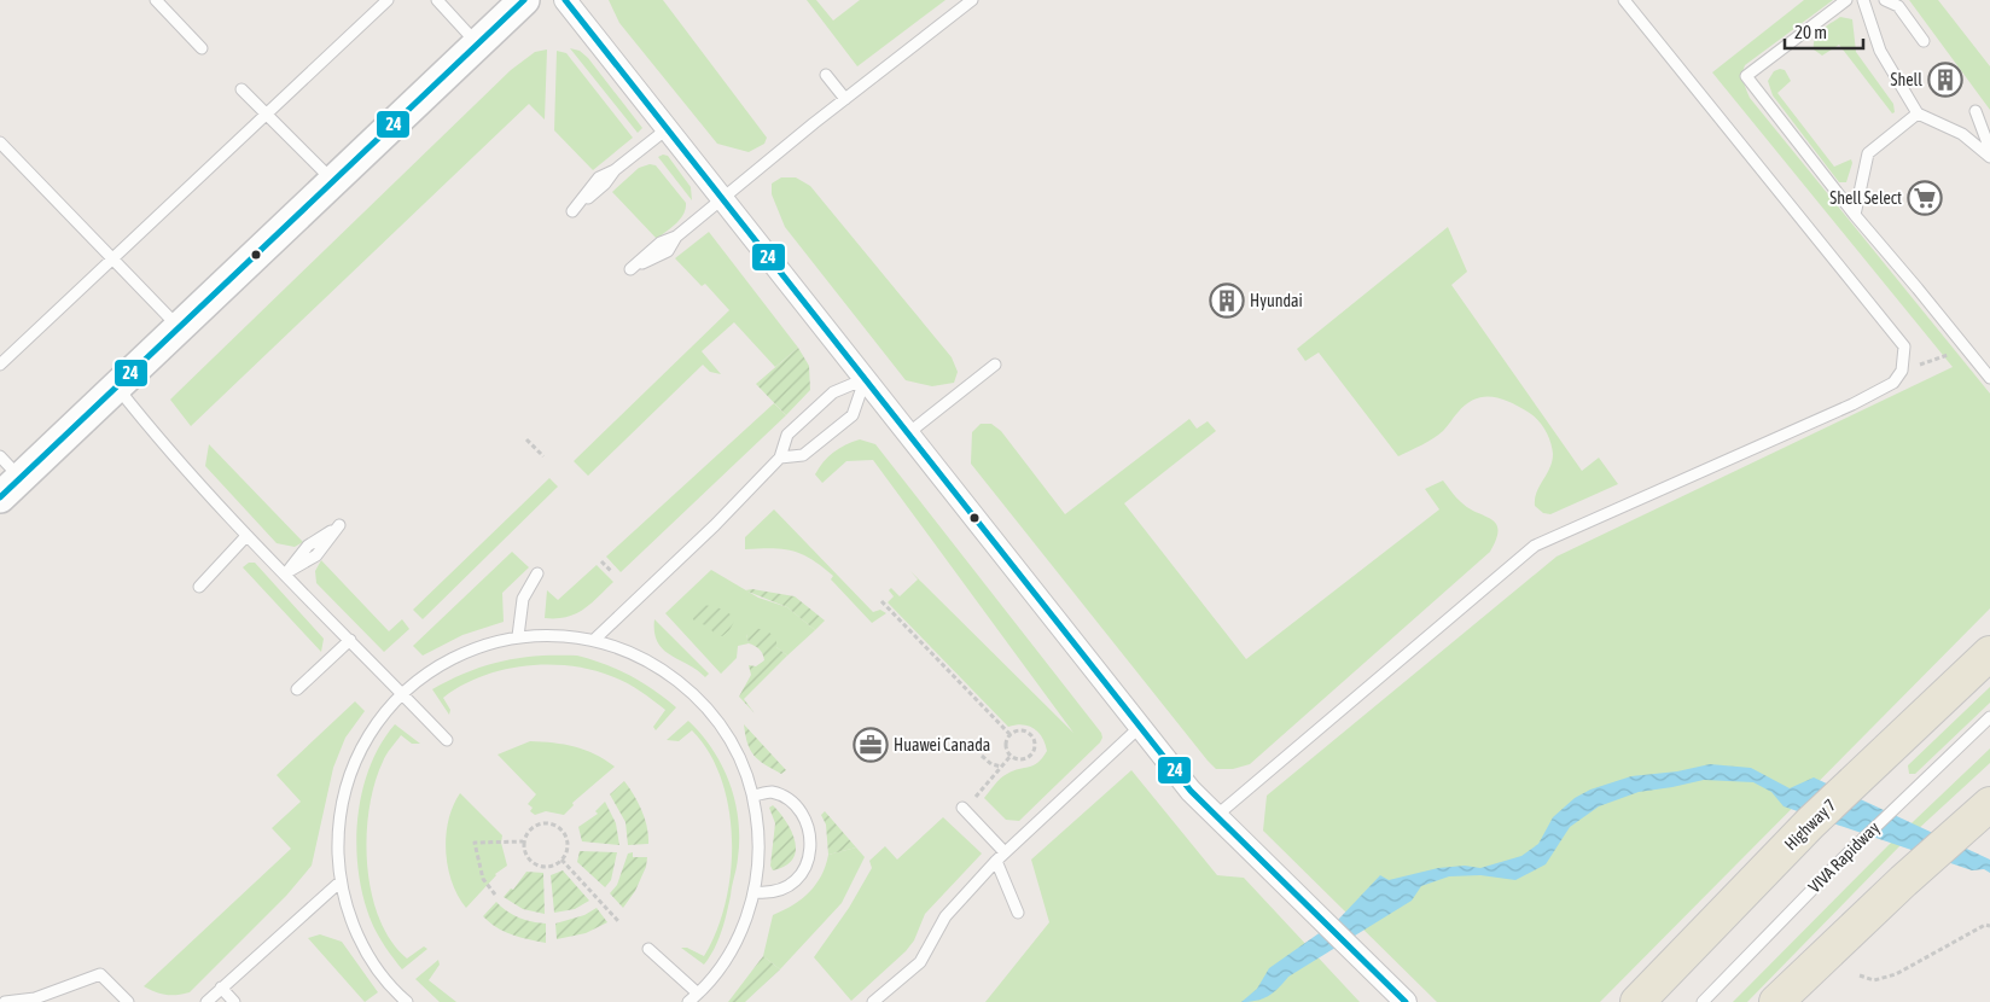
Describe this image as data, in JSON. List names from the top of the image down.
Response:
{
  "streets": {
    "main road": ["Highway 7"],
    "lane": ["VIVA Rapidway"]
  },
  "places": {
    "building": ["Shell", "Hyundai"],
    "supermarket": ["Shell Select"],
    "office": ["Huawei Canada"]
  },
  "lines": ["transit line 24"],
  "scale_bar": "20 m"
}
